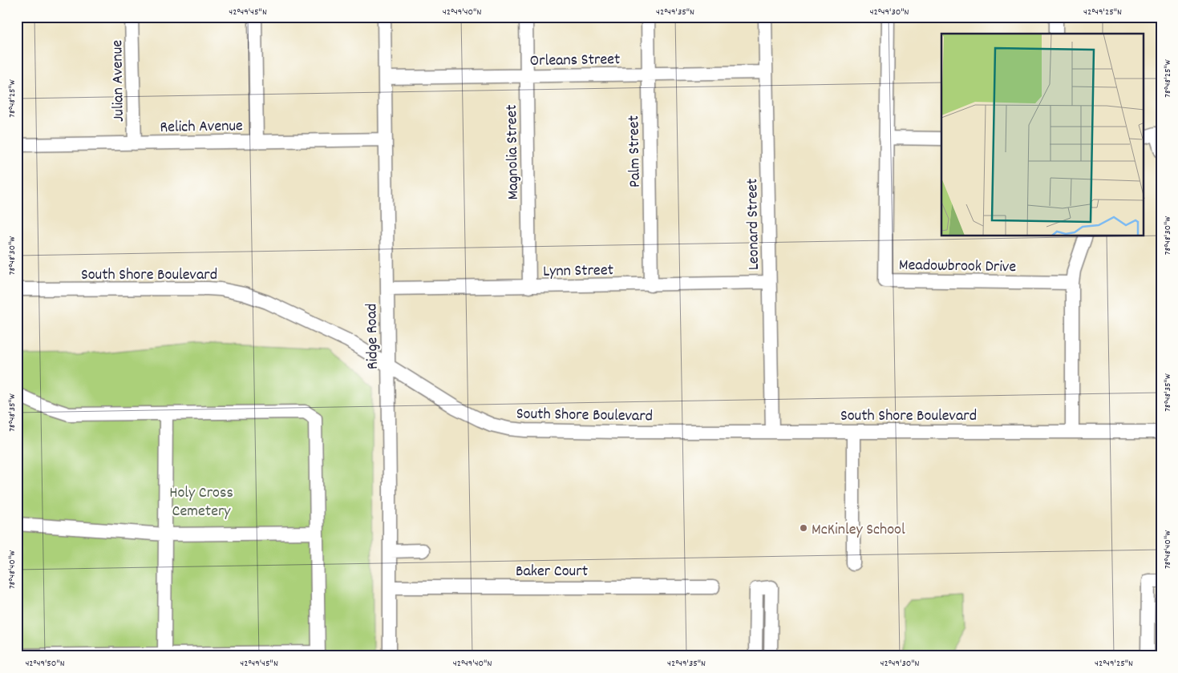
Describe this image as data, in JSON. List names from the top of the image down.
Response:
{
  "streets": {
    "street": [
      "Orleans Street",
      "Julian Avenue",
      "Relich Avenue",
      "Palm Street",
      "Magnolia Street",
      "Leonard Street",
      "Meadowbrook Drive",
      "Lynn Street",
      "South Shore Boulevard",
      "Ridge Road",
      "Baker Court"
    ]
  },
  "crossings": [
    ["Orleans Street", "Palm Street"],
    ["Orleans Street", "Magnolia Street"],
    ["Orleans Street", "Leonard Street"],
    ["Orleans Street", "Ridge Road"],
    ["Julian Avenue", "Relich Avenue"],
    ["Relich Avenue", "Ridge Road"],
    ["Palm Street", "Lynn Street"],
    ["Magnolia Street", "Lynn Street"],
    ["Leonard Street", "Lynn Street"],
    ["Leonard Street", "South Shore Boulevard"],
    ["Lynn Street", "Ridge Road"],
    ["South Shore Boulevard", "Ridge Road"],
    ["Ridge Road", "Baker Court"]
  ],
  "parks": ["Holy Cross Cemetery"],
  "places": ["McKinley School"],
  "coordinates": [
    "42°49'45\"N",
    "42°49'40\"N",
    "42°49'35\"N",
    "42°49'30\"N",
    "42°49'25\"N",
    "78°48'25\"W",
    "78°48'30\"W",
    "78°48'35\"W",
    "78°48'40\"W",
    "42°49'50\"N"
  ]
}
